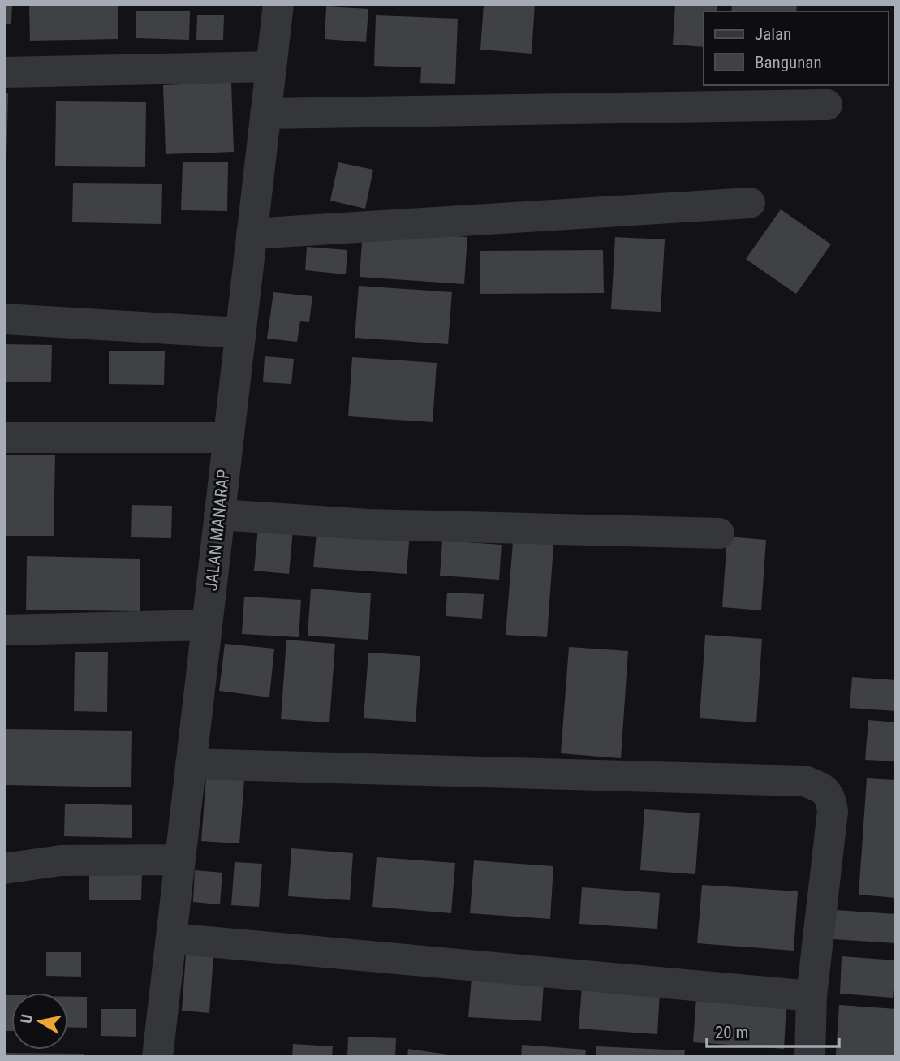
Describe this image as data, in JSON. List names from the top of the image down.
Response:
{
  "streets": {
    "street": ["JALAN MANARAP"]
  },
  "legend": ["Jalan", "Bangunan"],
  "scale_bar": "20 m",
  "north": "left"
}
